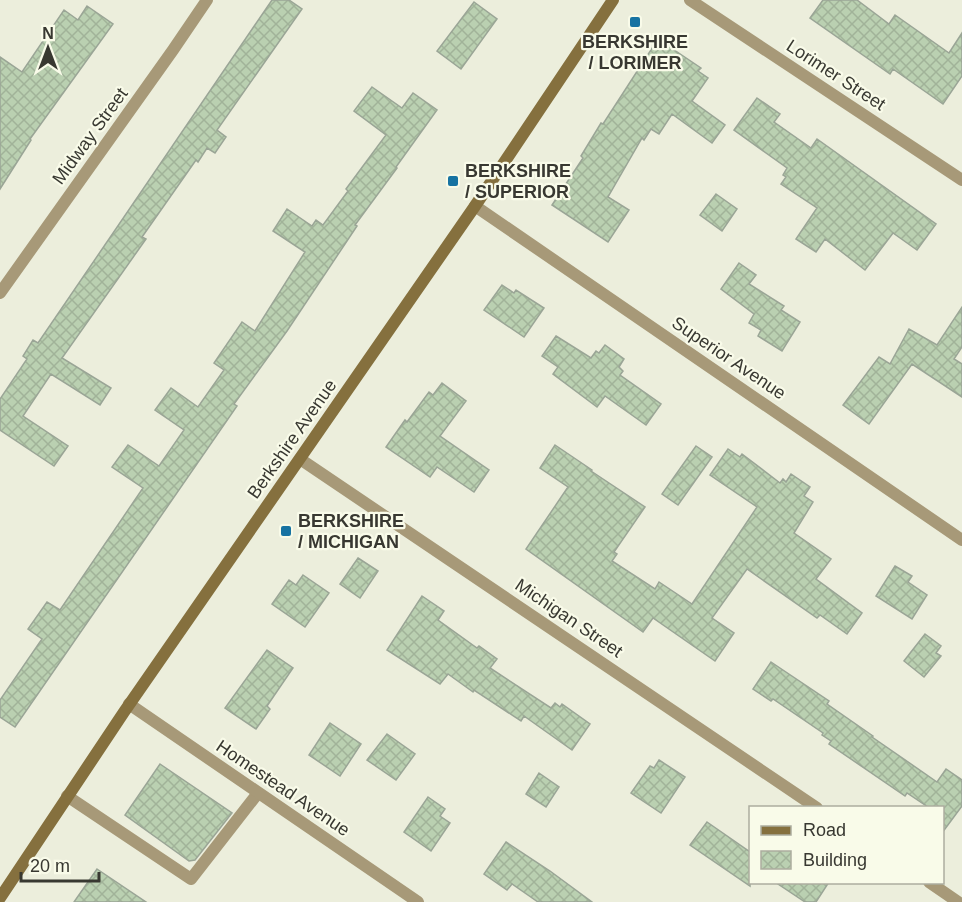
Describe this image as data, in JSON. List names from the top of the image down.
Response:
{
  "streets": {
    "main road": ["Berkshire Avenue"],
    "street": [
      "Lorimer Street",
      "Midway Street",
      "Superior Avenue",
      "Michigan Street",
      "Homestead Avenue"
    ]
  },
  "crossings": [
    ["Superior Avenue", "Berkshire Avenue"],
    ["Berkshire Avenue", "Michigan Street"],
    ["Berkshire Avenue", "Homestead Avenue"]
  ],
  "places": {
    "transit": ["BERKSHIRE / LORIMER", "BERKSHIRE / SUPERIOR", "BERKSHIRE / MICHIGAN"]
  },
  "legend": ["Road", "Building"],
  "scale_bar": "20 m",
  "north": "top"
}
